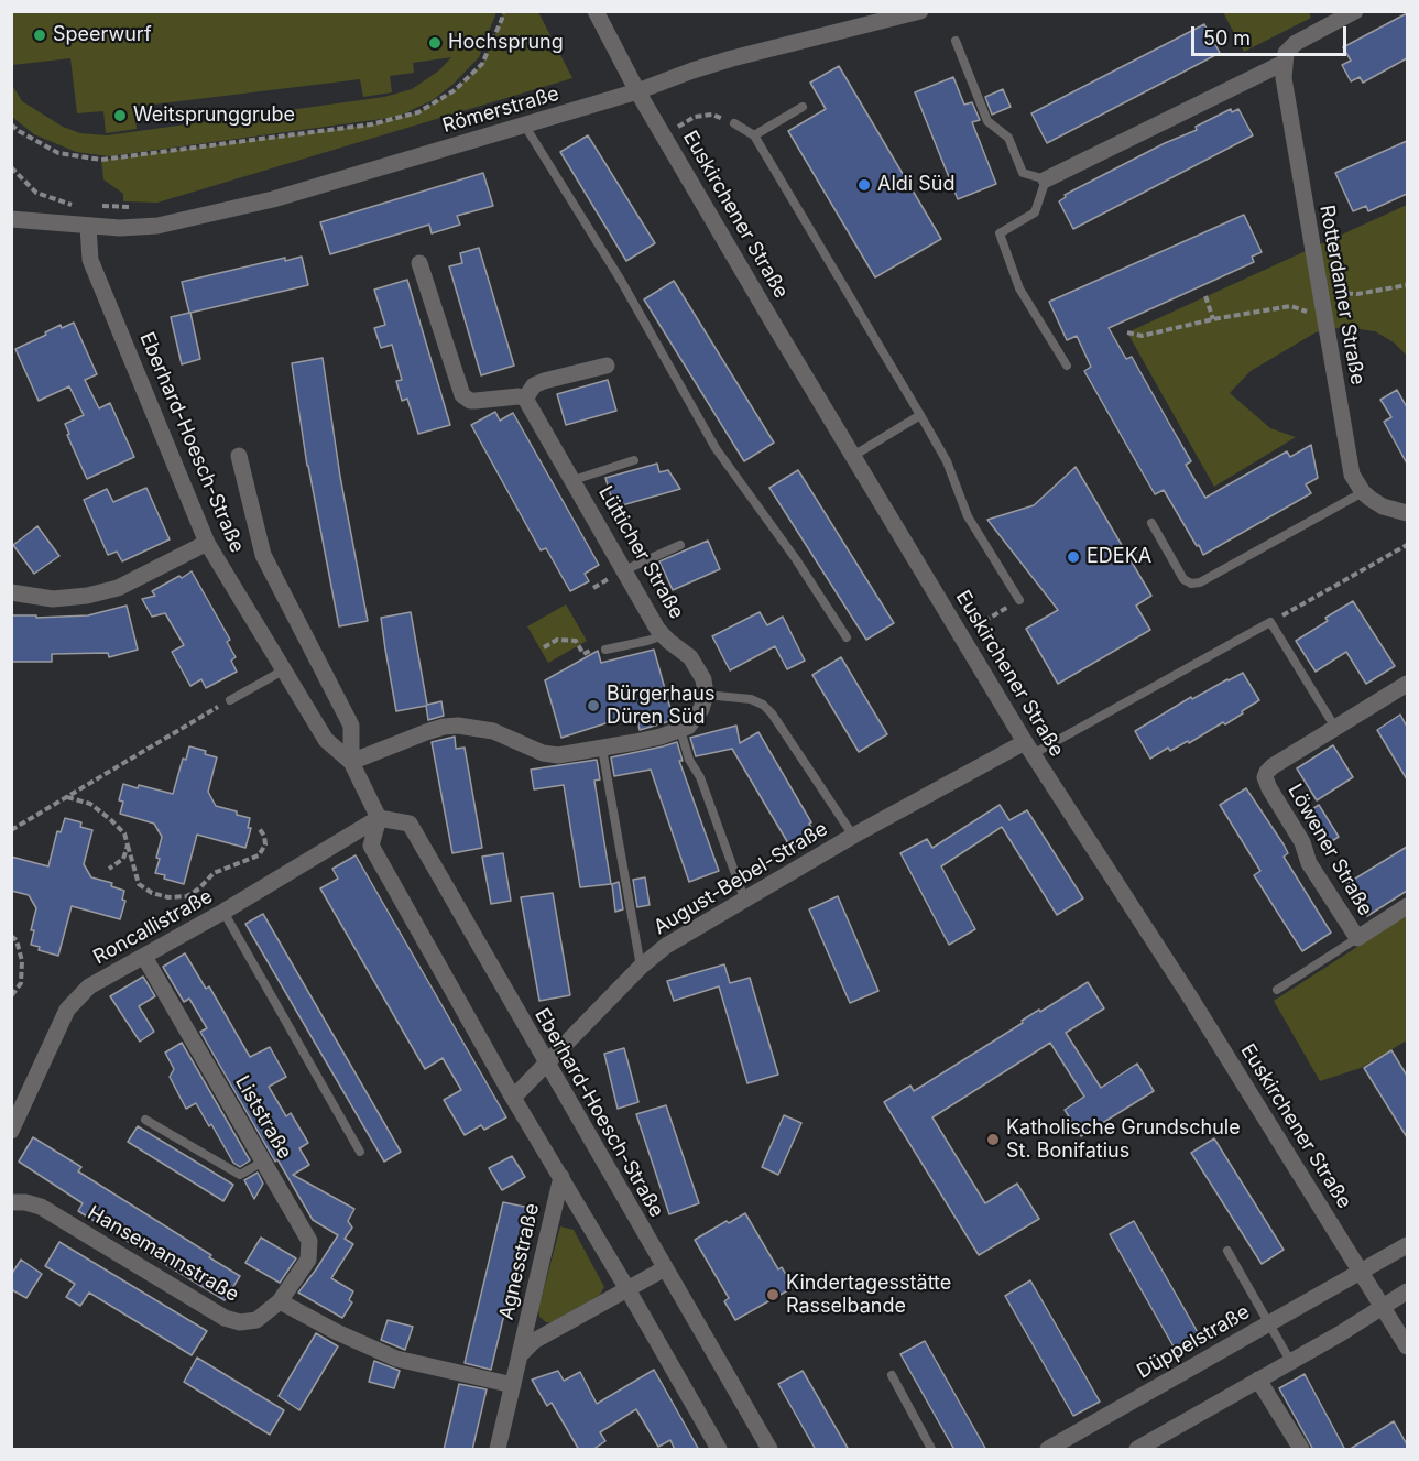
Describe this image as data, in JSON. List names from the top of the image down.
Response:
{
  "streets": {
    "street": [
      "Römerstraße",
      "Euskirchener Straße",
      "Rotterdamer Straße",
      "Eberhard-Hoesch-Straße",
      "Lütticher Straße",
      "Löwener Straße",
      "August-Bebel-Straße",
      "Roncallistraße",
      "Liststraße",
      "Hansemannstraße",
      "Agnesstraße",
      "Düppelstraße"
    ]
  },
  "crossings": [
    ["Römerstraße", "Euskirchener Straße"],
    ["Römerstraße", "Eberhard-Hoesch-Straße"],
    ["Euskirchener Straße", "August-Bebel-Straße"],
    ["Euskirchener Straße", "Düppelstraße"],
    ["Eberhard-Hoesch-Straße", "August-Bebel-Straße"],
    ["Eberhard-Hoesch-Straße", "Roncallistraße"],
    ["Eberhard-Hoesch-Straße", "Agnesstraße"],
    ["Roncallistraße", "Liststraße"],
    ["Liststraße", "Hansemannstraße"]
  ],
  "places": [
    "Speerwurf",
    "Hochsprung",
    "Weitsprunggrube",
    "Aldi Süd",
    "EDEKA",
    "Bürgerhaus Düren Süd",
    "Katholische Grundschule St. Bonifatius",
    "Kindertagesstätte Rasselbande"
  ],
  "scale_bar": "50 m"
}
